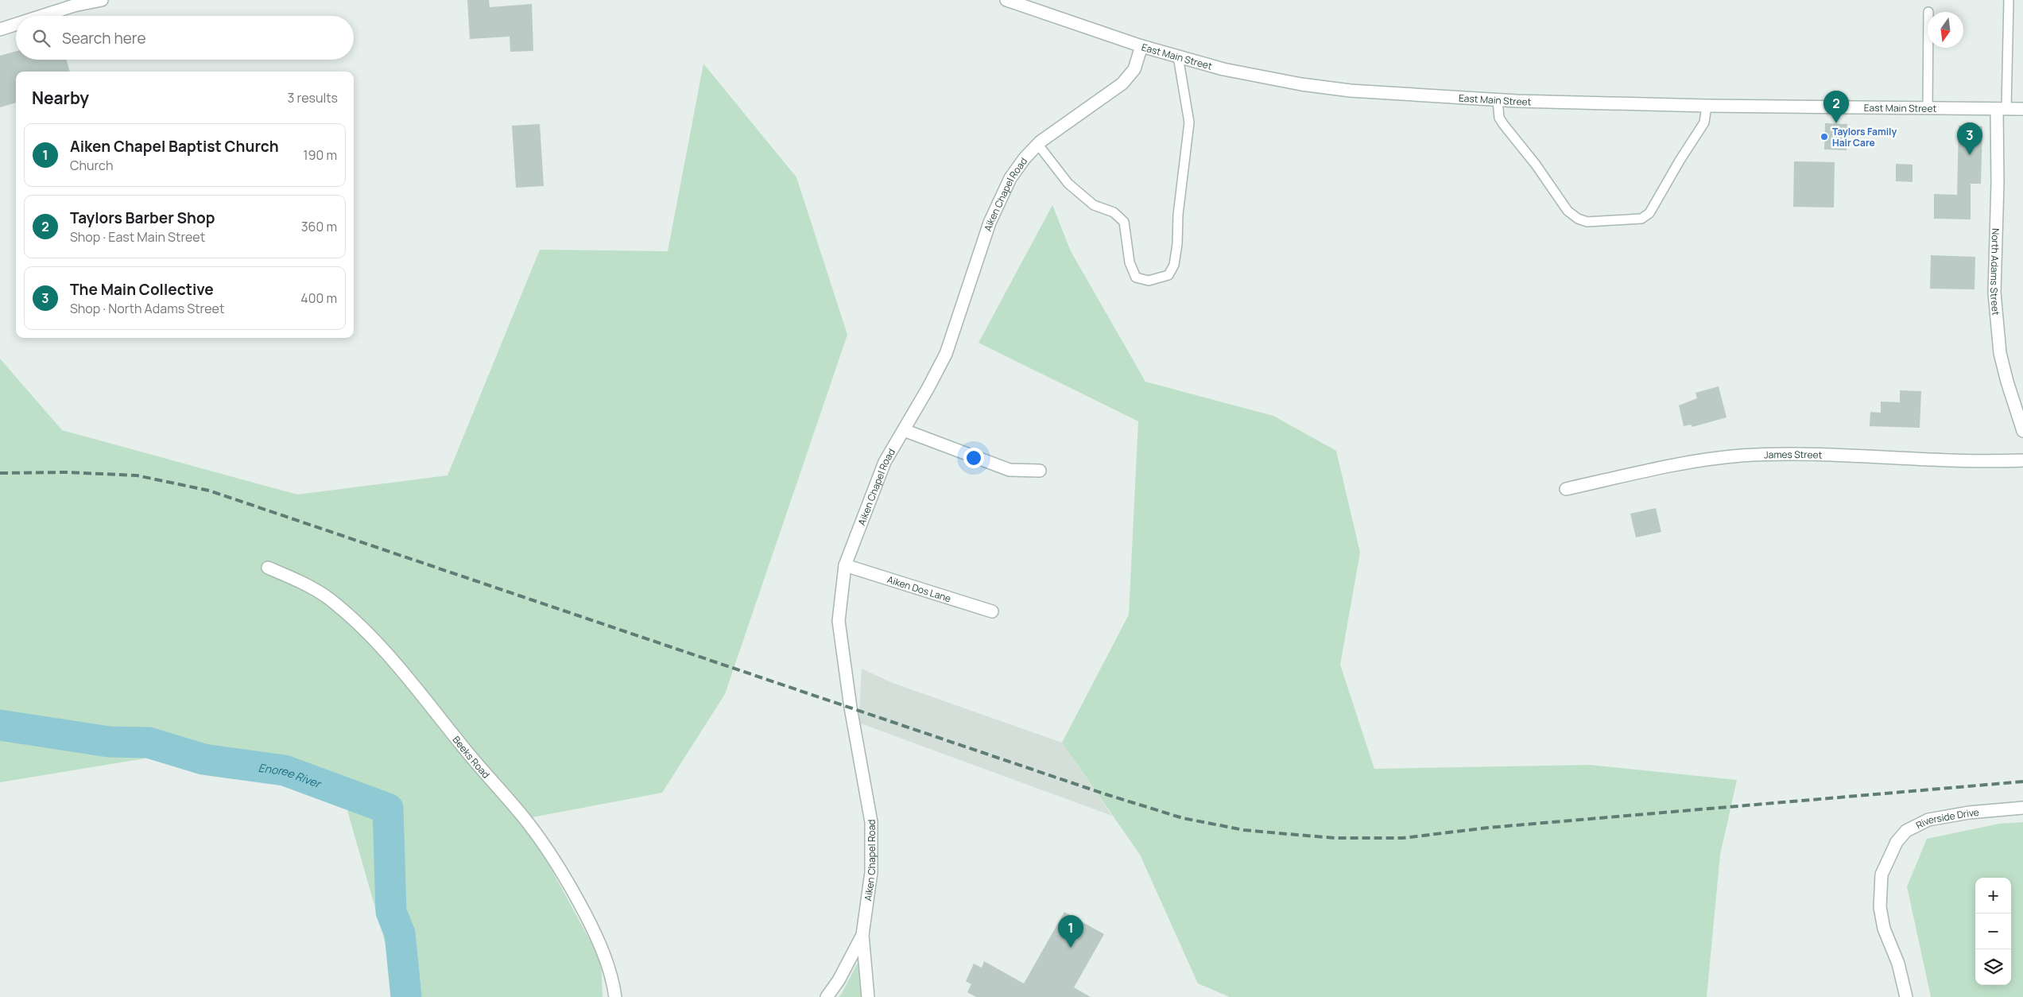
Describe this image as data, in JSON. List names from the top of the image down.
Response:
{
  "streets": {
    "street": [
      "East Main Street",
      "Aiken Chapel Road",
      "North Adams Street",
      "James Street",
      "Aiken Dos Lane",
      "Beeks Road",
      "Riverside Drive"
    ]
  },
  "crossings": [
    ["East Main Street", "Aiken Chapel Road"],
    ["East Main Street", "North Adams Street"],
    ["Aiken Chapel Road", "Aiken Dos Lane"]
  ],
  "water": ["Enoree River"],
  "places": ["Taylors Family Hair Care"],
  "north": "bottom",
  "page": {
    "search": "Search here",
    "heading": ["Nearby", "3 results"],
    "pins": ["2", "3", "1"],
    "list": [
      {
        "mark": "1",
        "name": "Aiken Chapel Baptist Church",
        "note": "Church",
        "value": "190 m"
      },
      {
        "mark": "2",
        "name": "Taylors Barber Shop",
        "note": "Shop · East Main Street",
        "value": "360 m"
      },
      {
        "mark": "3",
        "name": "The Main Collective",
        "note": "Shop · North Adams Street",
        "value": "400 m"
      }
    ],
    "map_buttons": ["+", "−"]
  }
}
